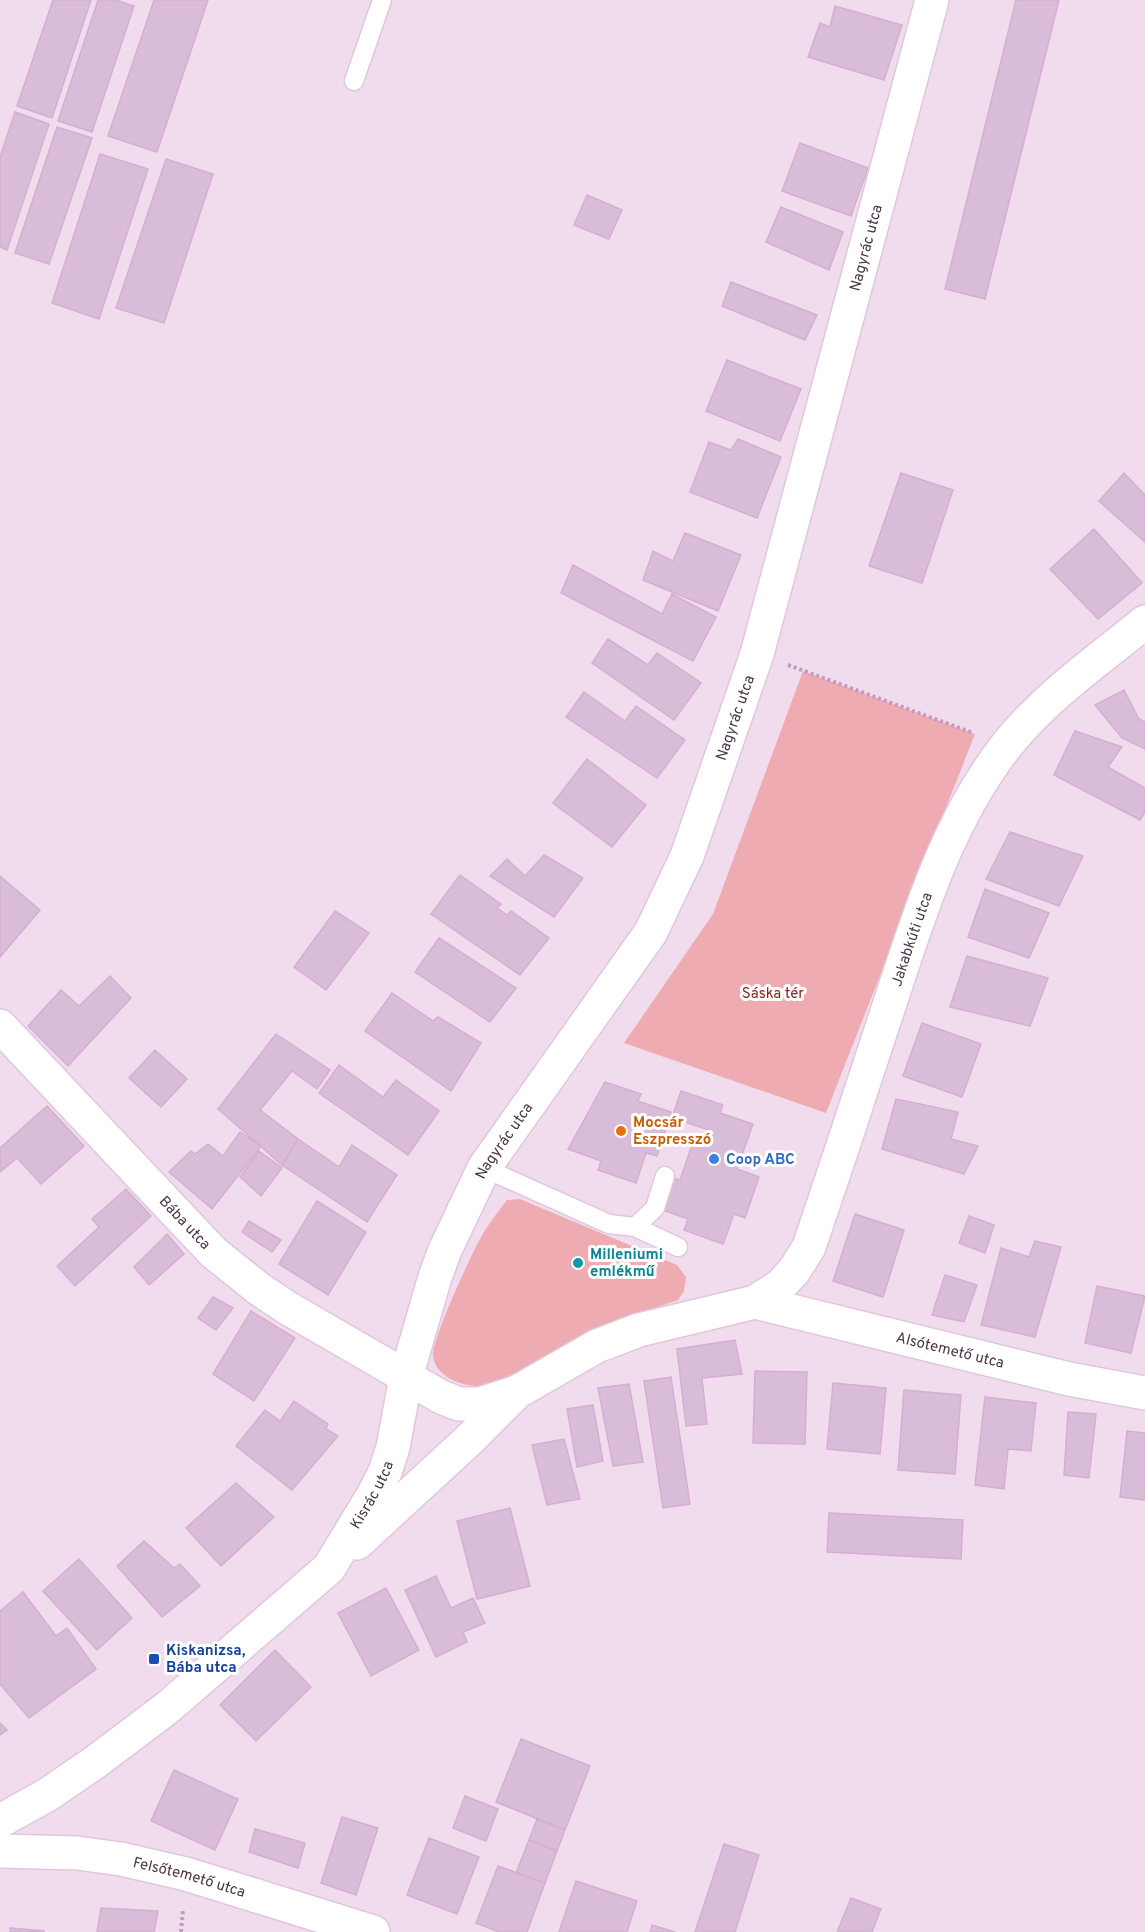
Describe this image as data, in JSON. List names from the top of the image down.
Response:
{
  "streets": {
    "street": [
      "Nagyrác utca",
      "Jakabkúti utca",
      "Bába utca",
      "Alsótemető utca",
      "Kisrác utca",
      "Felsőtemető utca"
    ]
  },
  "crossings": [
    ["Nagyrác utca", "Bába utca"],
    ["Nagyrác utca", "Kisrác utca"],
    ["Jakabkúti utca", "Alsótemető utca"],
    ["Bába utca", "Kisrác utca"]
  ],
  "parks": ["Sáska tér"],
  "places": {
    "other": ["Mocsár Eszpresszó", "Coop ABC", "Milleniumi emlékmű"],
    "transit": ["Kiskanizsa, Bába utca"]
  }
}
